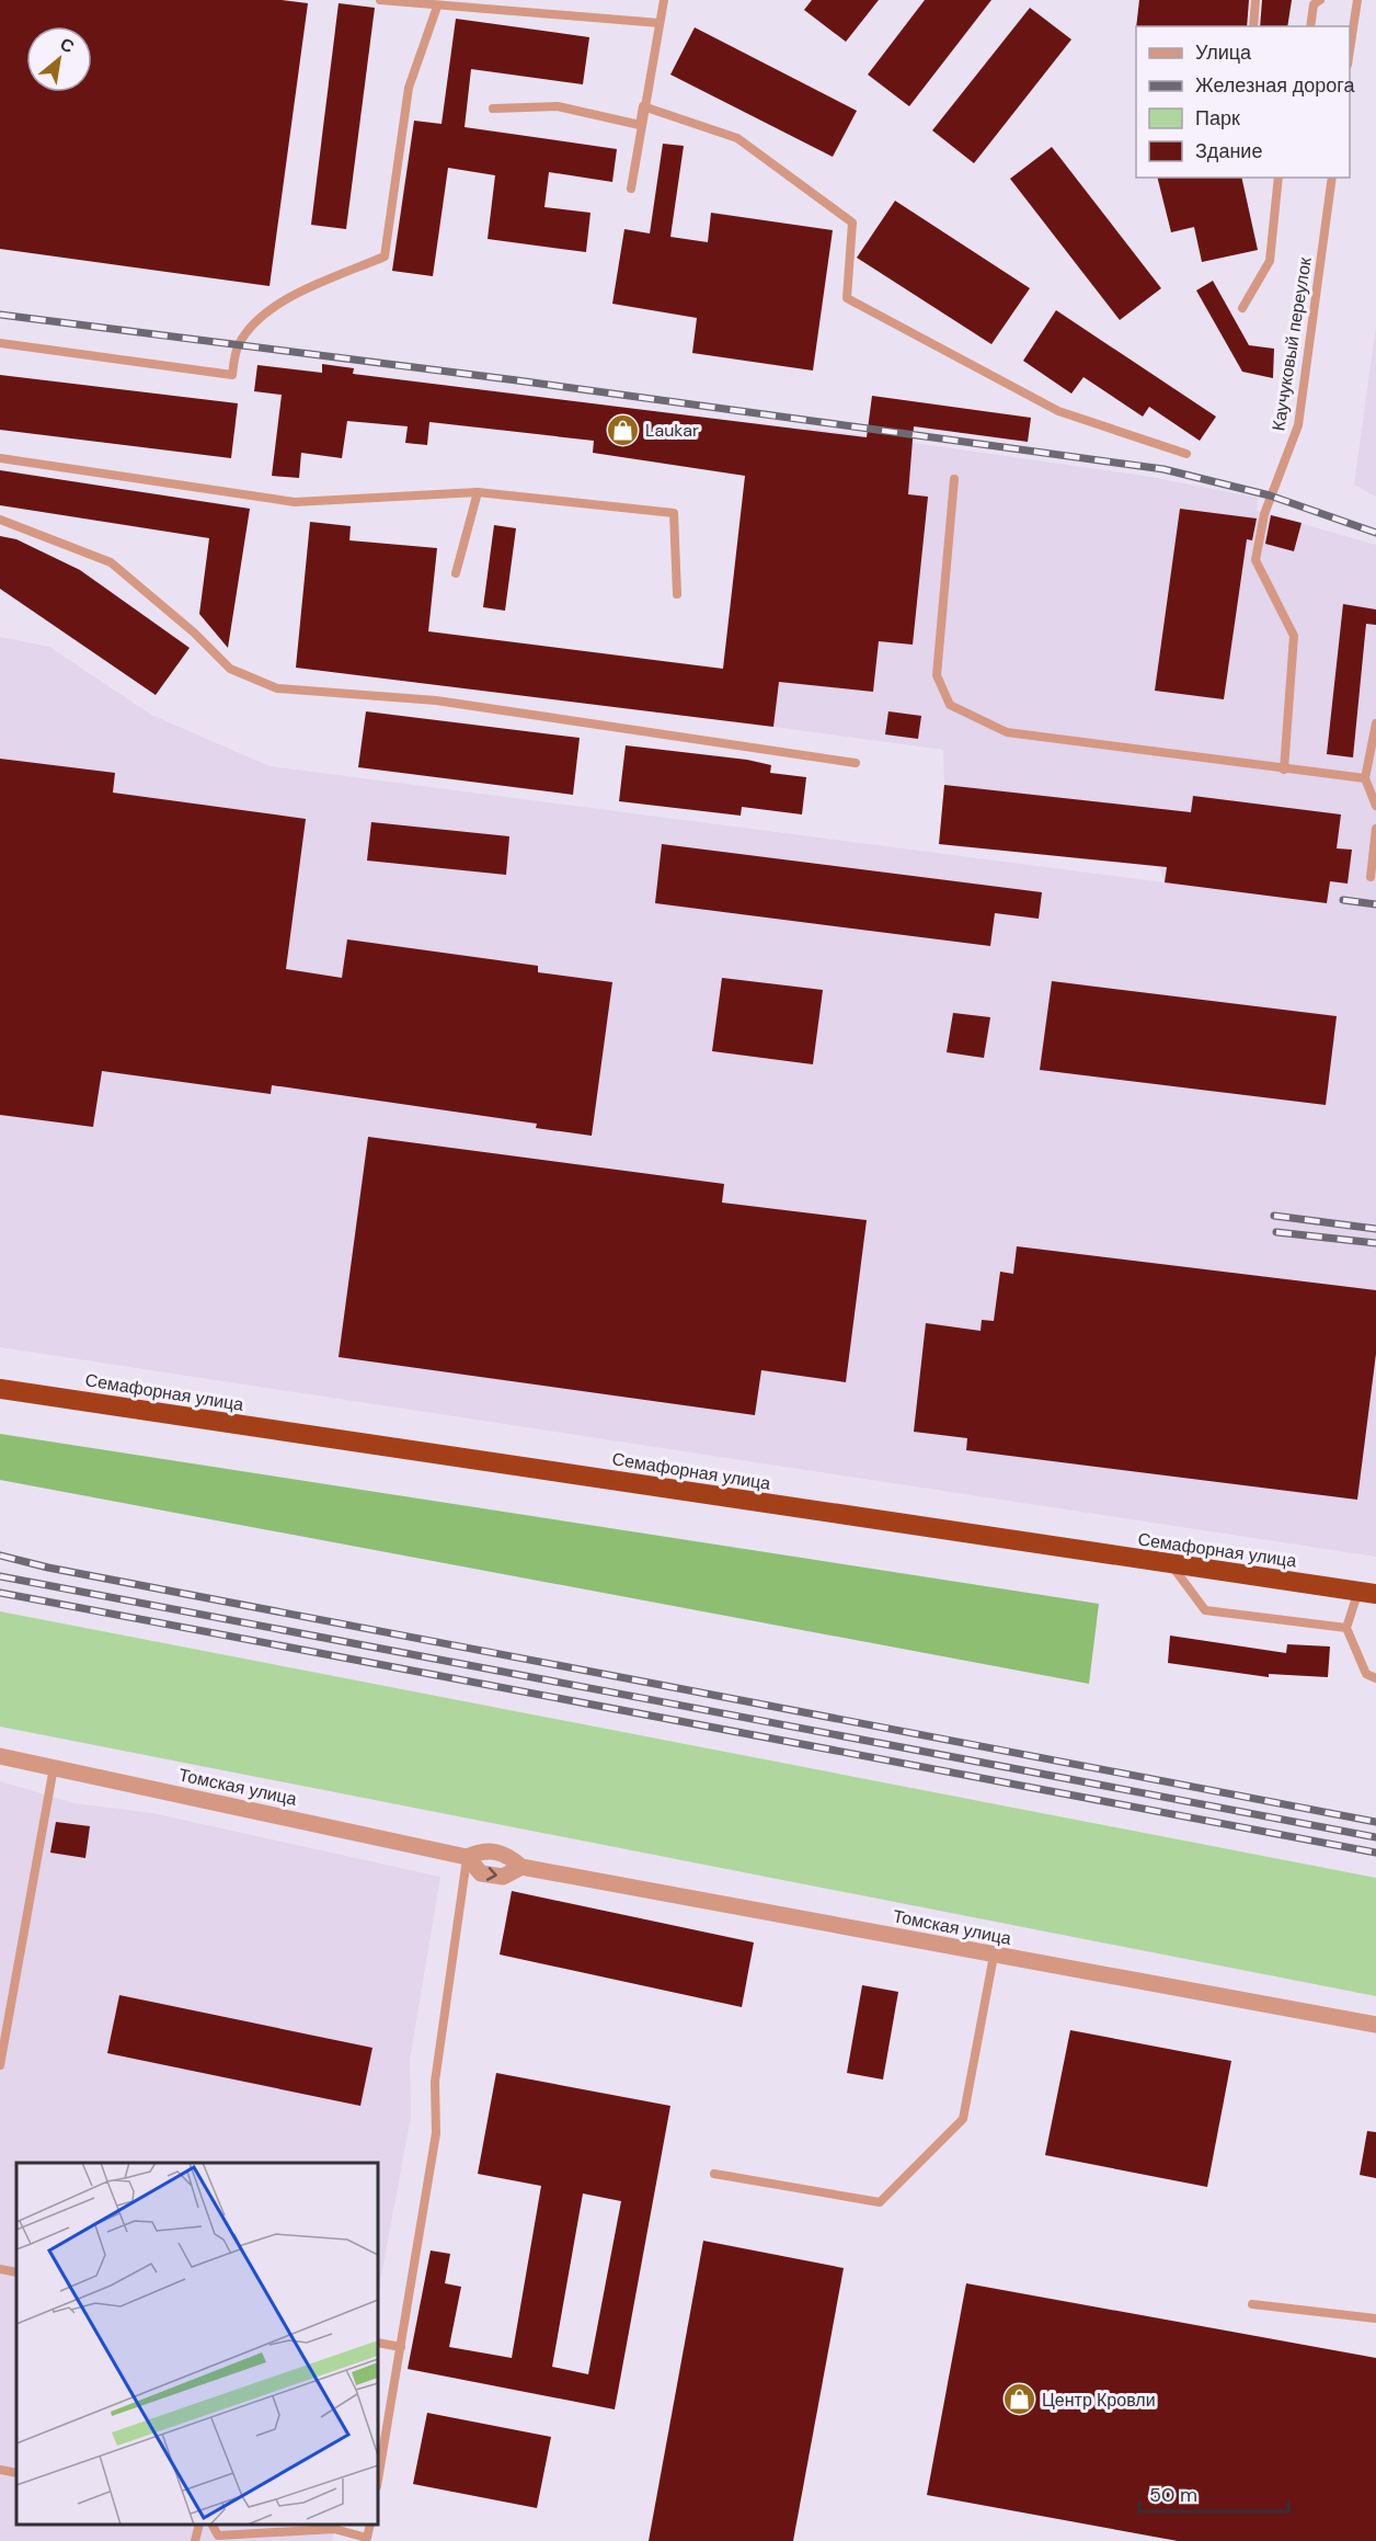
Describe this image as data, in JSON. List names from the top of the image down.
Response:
{
  "streets": {
    "highway": ["Семафорная улица"],
    "street": ["Томская улица"],
    "lane": ["Каучуковый переулок"]
  },
  "places": {
    "shop": ["Laukar", "Центр Кровли"]
  },
  "legend": [
    "Улица",
    "Железная дорога",
    "Парк",
    "Здание"
  ],
  "scale_bar": "50 m",
  "north": "top right"
}
